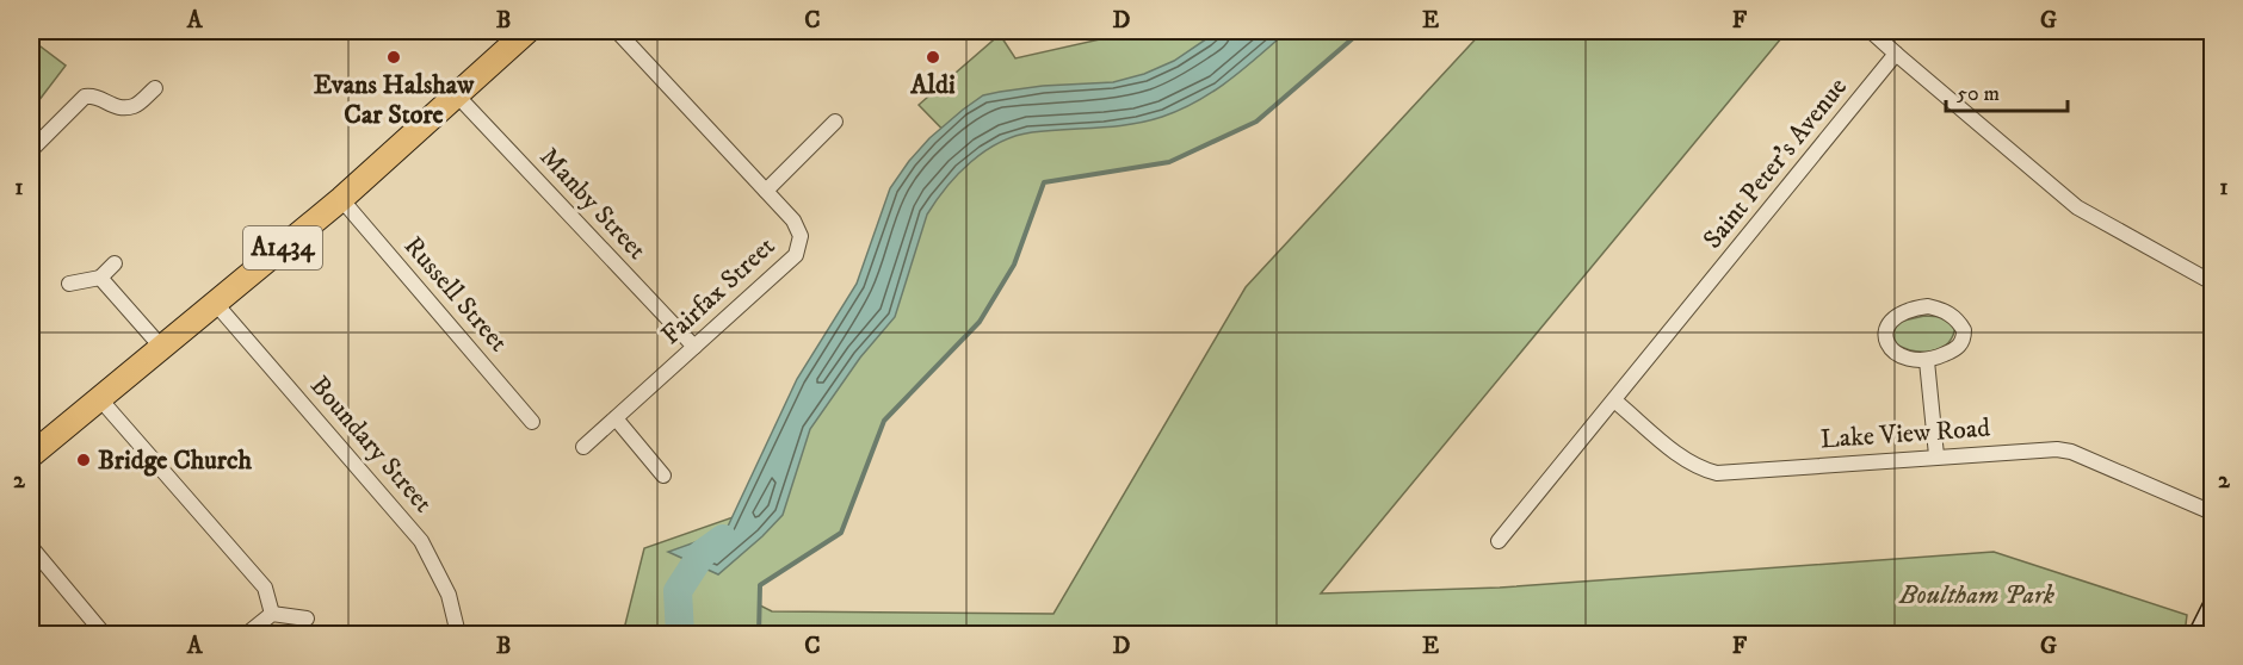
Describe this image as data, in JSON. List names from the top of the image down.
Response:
{
  "streets": {
    "main road": ["A1434"],
    "street": [
      "Saint Peter's Avenue",
      "Manby Street",
      "Fairfax Street",
      "Russell Street",
      "Lake View Road",
      "Boundary Street"
    ]
  },
  "crossings": [
    ["Saint Peter's Avenue", "Lake View Road"],
    ["Manby Street", "A1434"],
    ["Manby Street", "Fairfax Street"],
    ["A1434", "Russell Street"],
    ["A1434", "Boundary Street"]
  ],
  "parks": ["Boultham Park"],
  "places": ["Evans Halshaw Car Store", "Aldi", "Bridge Church"],
  "scale_bar": "50 m",
  "grid": {
    "columns": [
      "A",
      "B",
      "C",
      "D",
      "E",
      "F",
      "G"
    ],
    "rows": ["1", "2"]
  }
}
